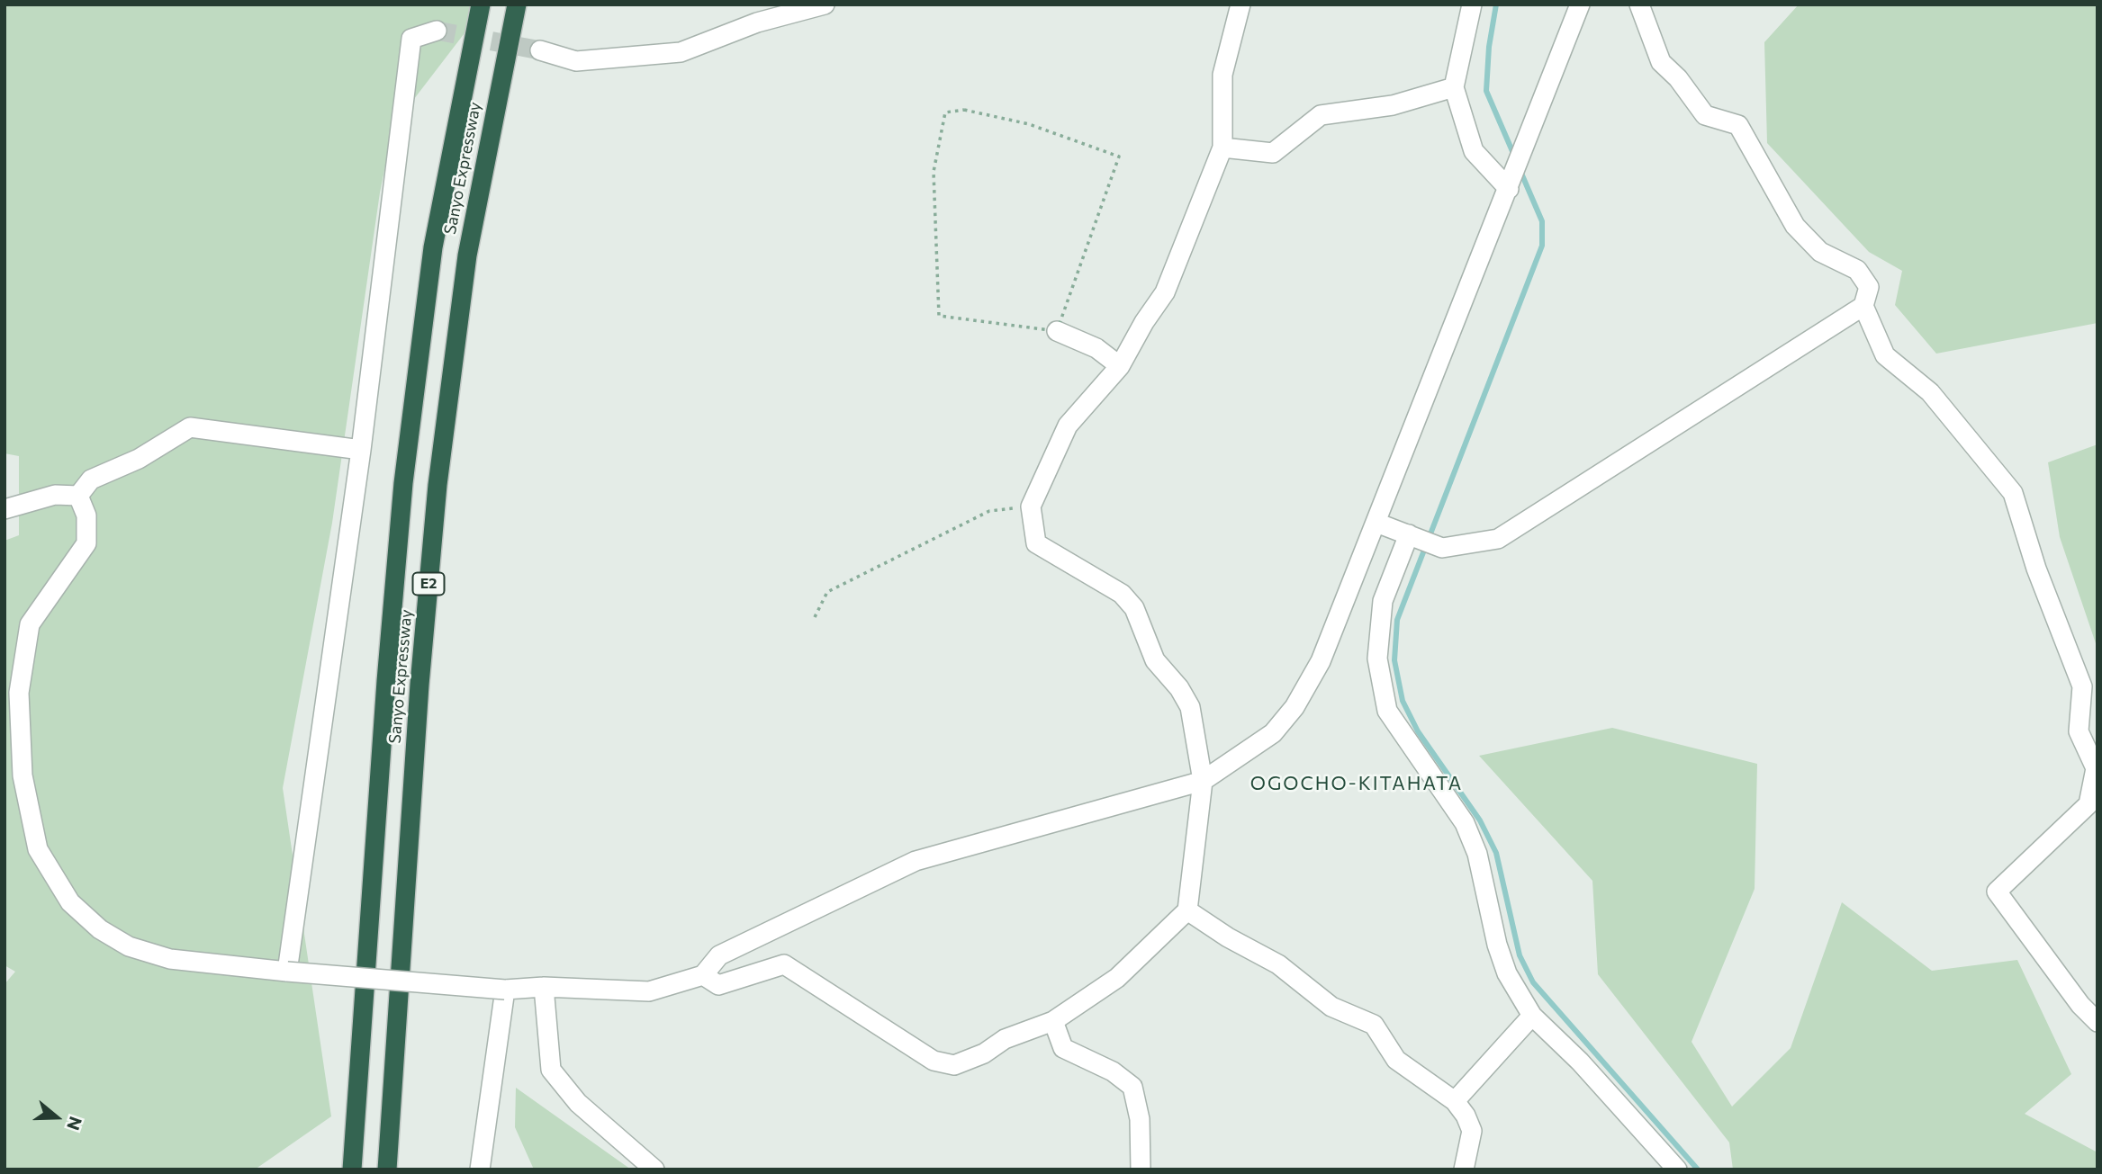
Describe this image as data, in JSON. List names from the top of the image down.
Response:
{
  "streets": {
    "highway": ["Sanyo Expressway", "E2"]
  },
  "districts": ["OGOCHO-KITAHATA"],
  "north": "right"
}
